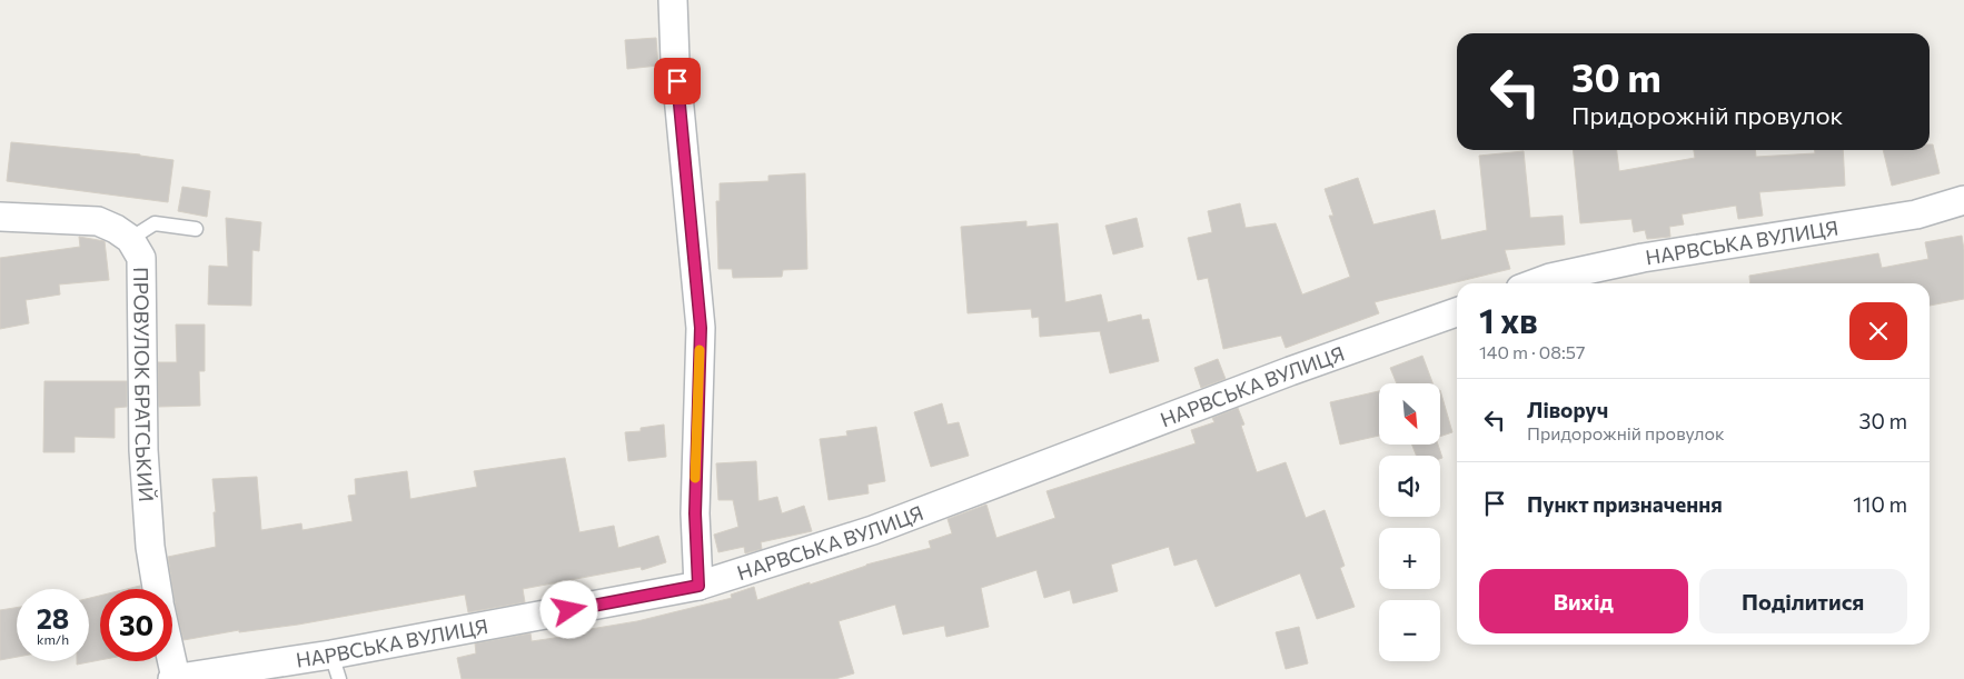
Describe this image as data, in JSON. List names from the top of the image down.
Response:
{
  "streets": {
    "street": ["НАРВСЬКА ВУЛИЦЯ", "ПРОВУЛОК БРАТСЬКИЙ"]
  },
  "north": "bottom right",
  "page": {
    "turn": ["30 m", "Придорожній провулок"],
    "heading": ["1 хв", "140 m · 08:57"],
    "list": [
      {
        "name": "Ліворуч",
        "note": "Придорожній провулок",
        "value": "30 m"
      },
      {
        "name": "Пункт призначення",
        "value": "110 m"
      }
    ],
    "map_buttons": ["+", "−"],
    "buttons": ["Вихід", "Поділитися"],
    "speed": "28 km/h",
    "limit": "30"
  }
}
